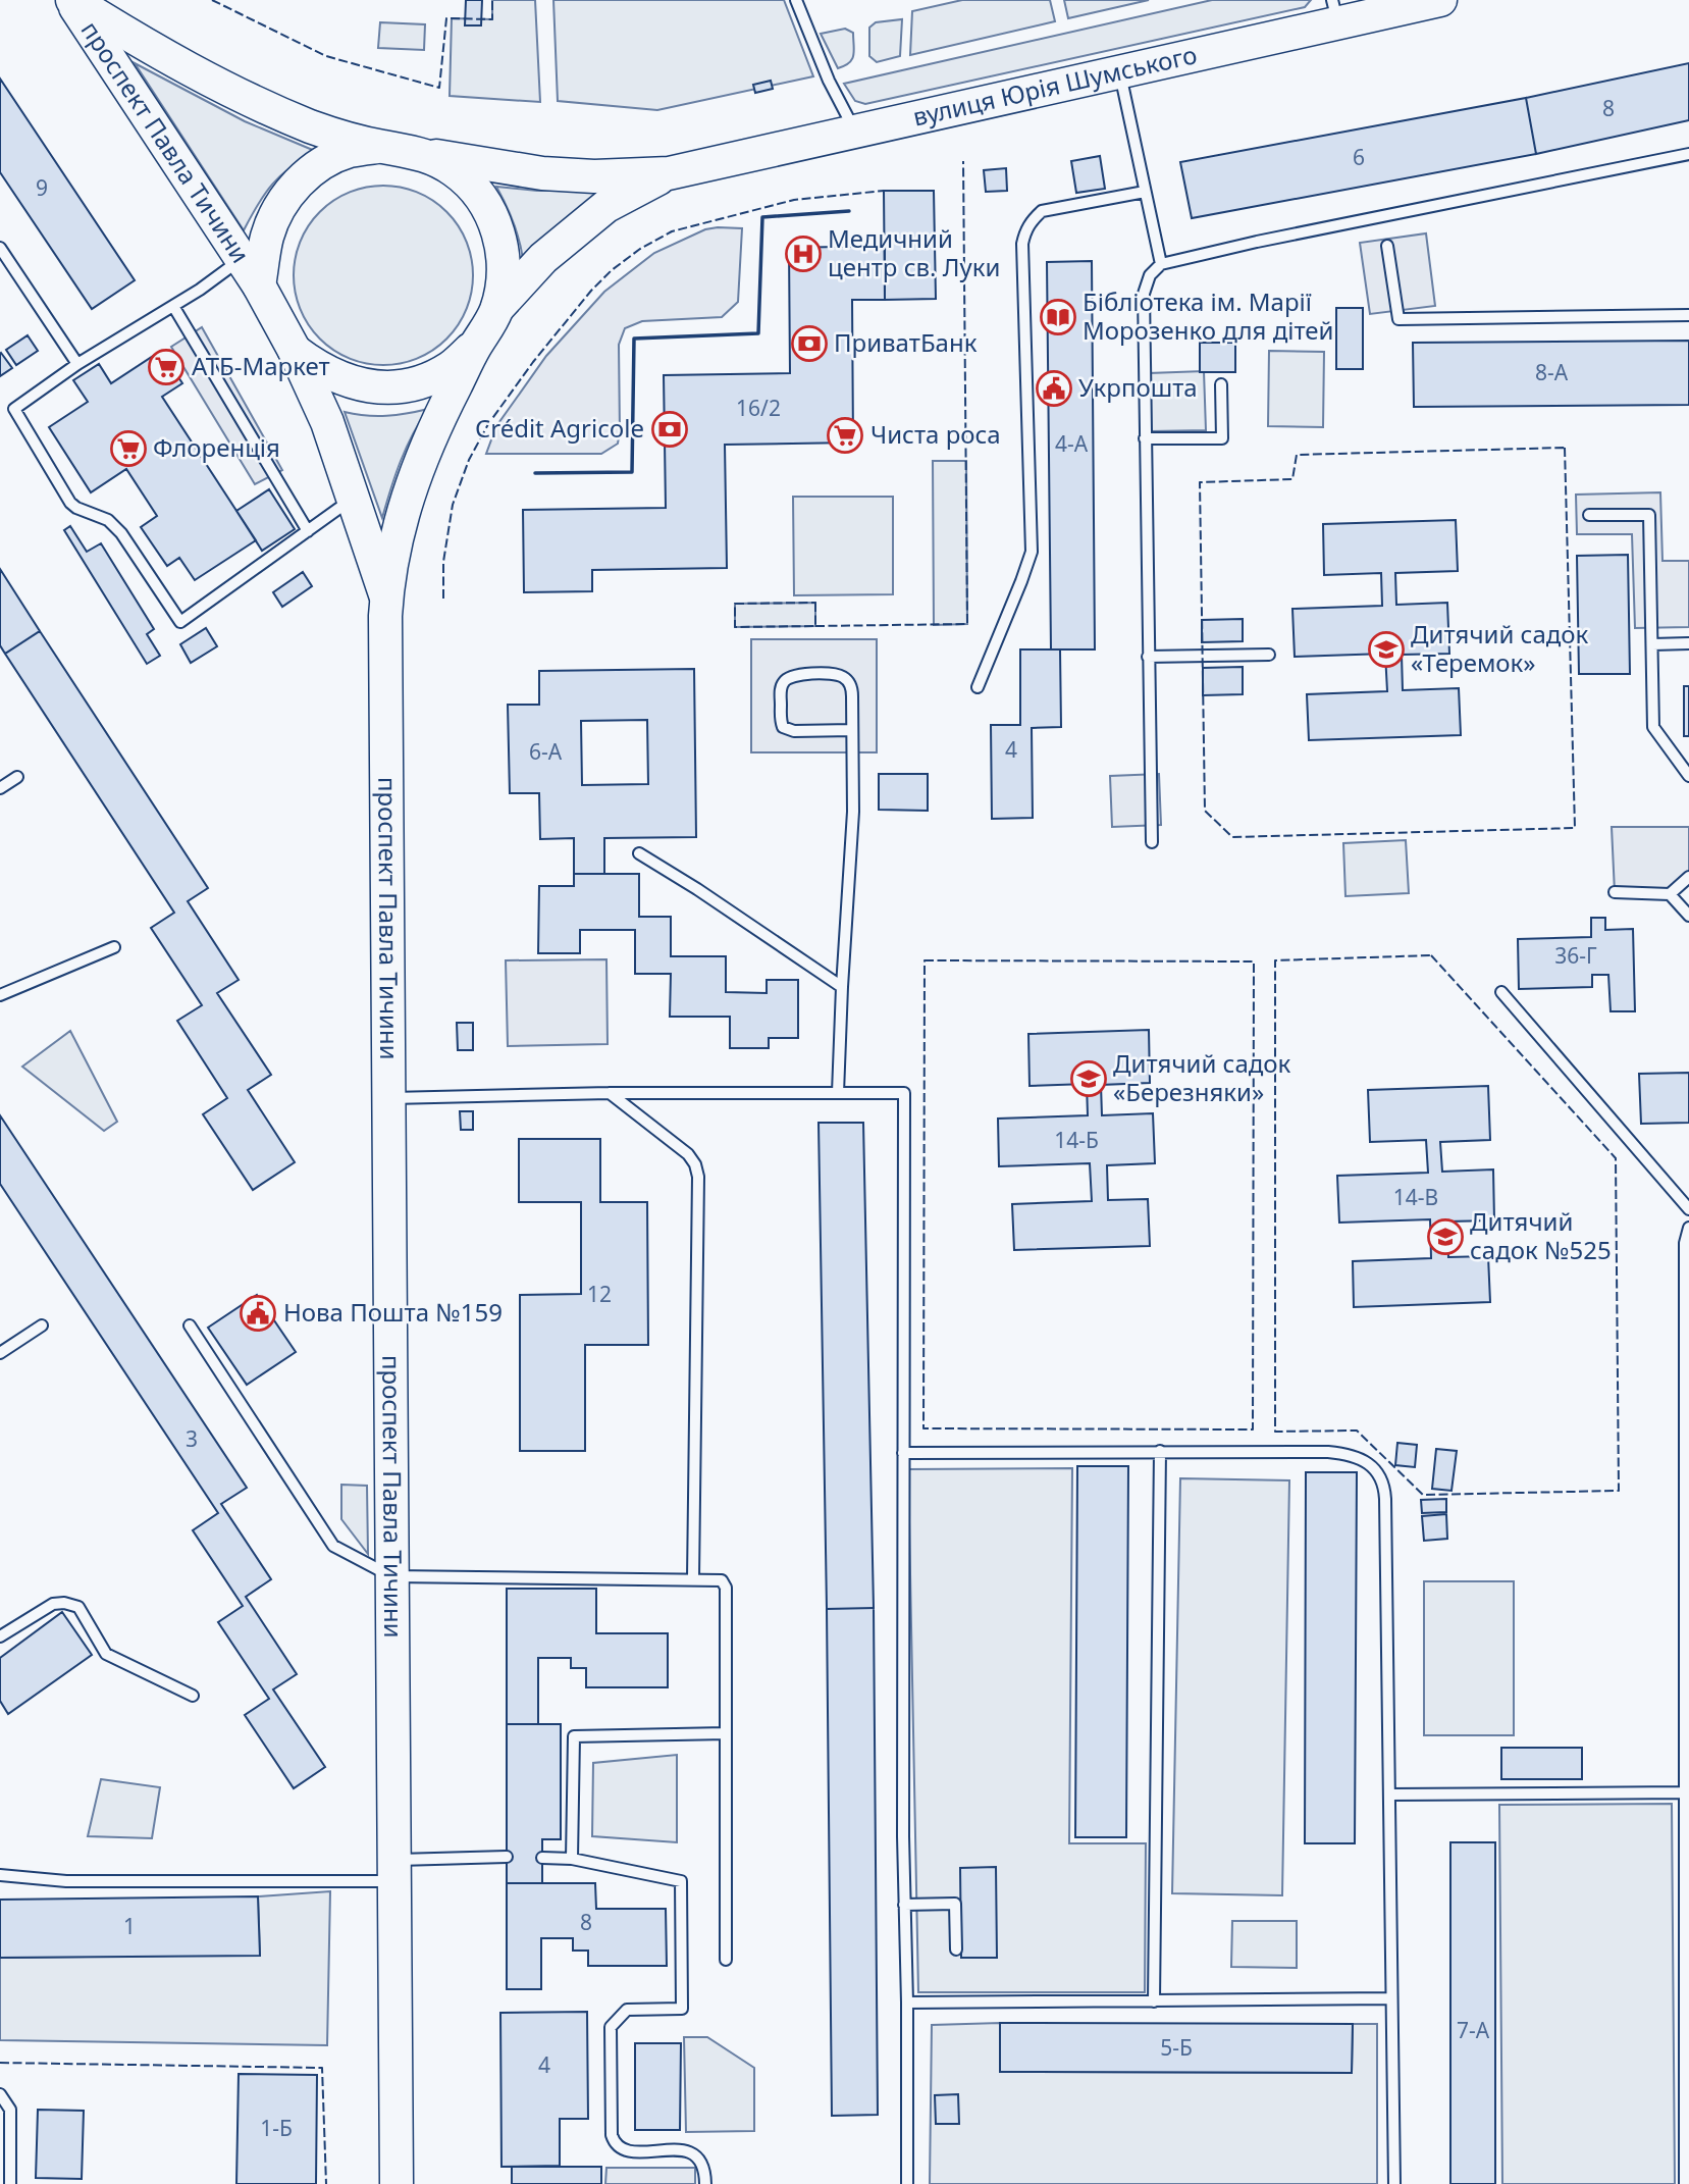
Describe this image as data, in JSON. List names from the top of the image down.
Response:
{
  "streets": {
    "street": ["вулиця Юрія Шумського", "проспект Павла Тичини"]
  },
  "crossings": [
    ["вулиця Юрія Шумського", "проспект Павла Тичини"]
  ],
  "places": {
    "hospital": ["Медичний центр св. Луки"],
    "library": ["Бібліотека ім. Марії Морозенко для дітей"],
    "bank": ["ПриватБанк", "Crédit Agricole"],
    "supermarket": ["АТБ-Маркет", "Чиста роса", "Флоренція"],
    "public building": ["Укрпошта", "Нова Пошта №159"],
    "school or university": ["Дитячий садок «Теремок»", "Дитячий садок «Березняки»", "Дитячий садок №525"]
  },
  "house_numbers": [
    "8",
    "6",
    "9",
    "8-А",
    "16/2",
    "4-А",
    "4",
    "6-А",
    "36-Г",
    "14-Б",
    "14-В",
    "12",
    "3",
    "8",
    "1",
    "7-А",
    "5-Б",
    "4",
    "1-Б"
  ]
}
